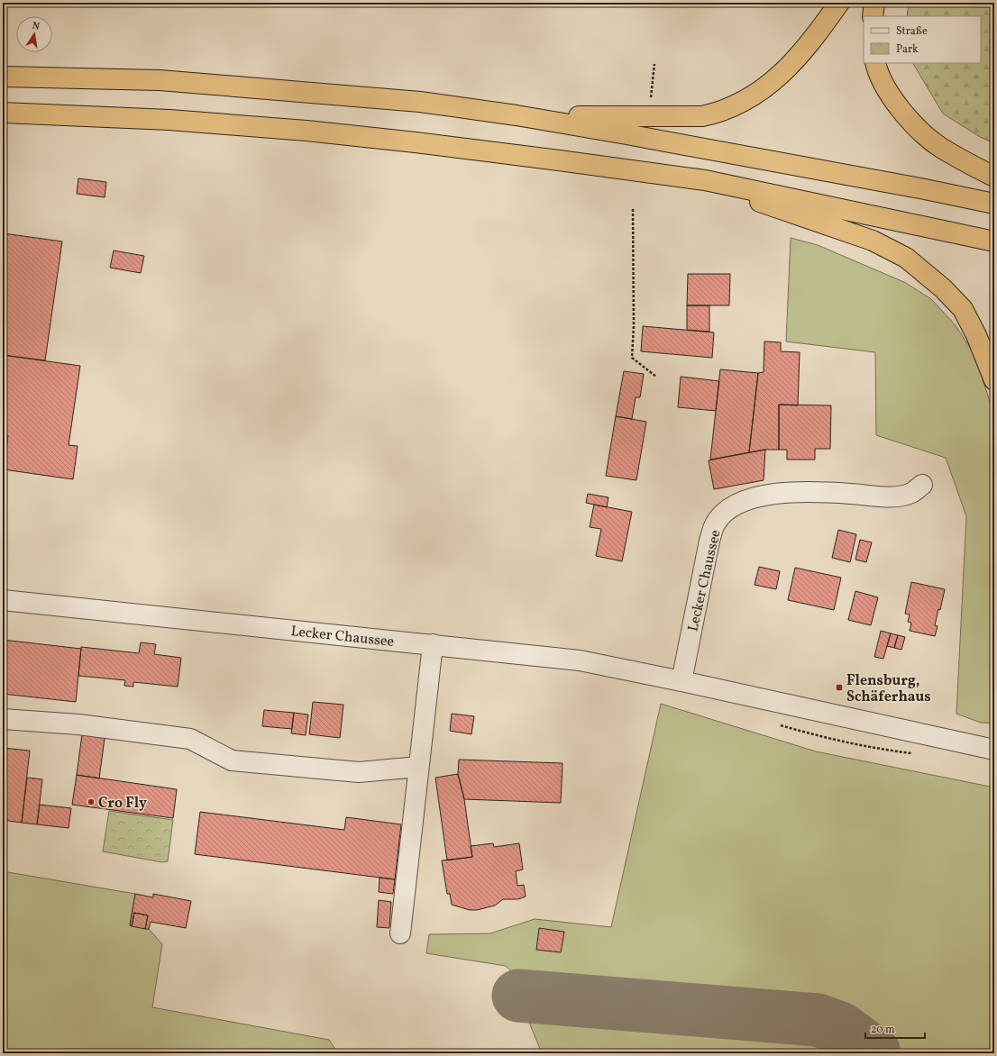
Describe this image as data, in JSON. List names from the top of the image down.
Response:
{
  "streets": {
    "street": ["Lecker Chaussee"]
  },
  "places": {
    "transit": ["Flensburg, Schäferhaus"],
    "other": ["Cro Fly"]
  },
  "legend": ["Straße", "Park"],
  "scale_bar": "20 m",
  "north": "top"
}
